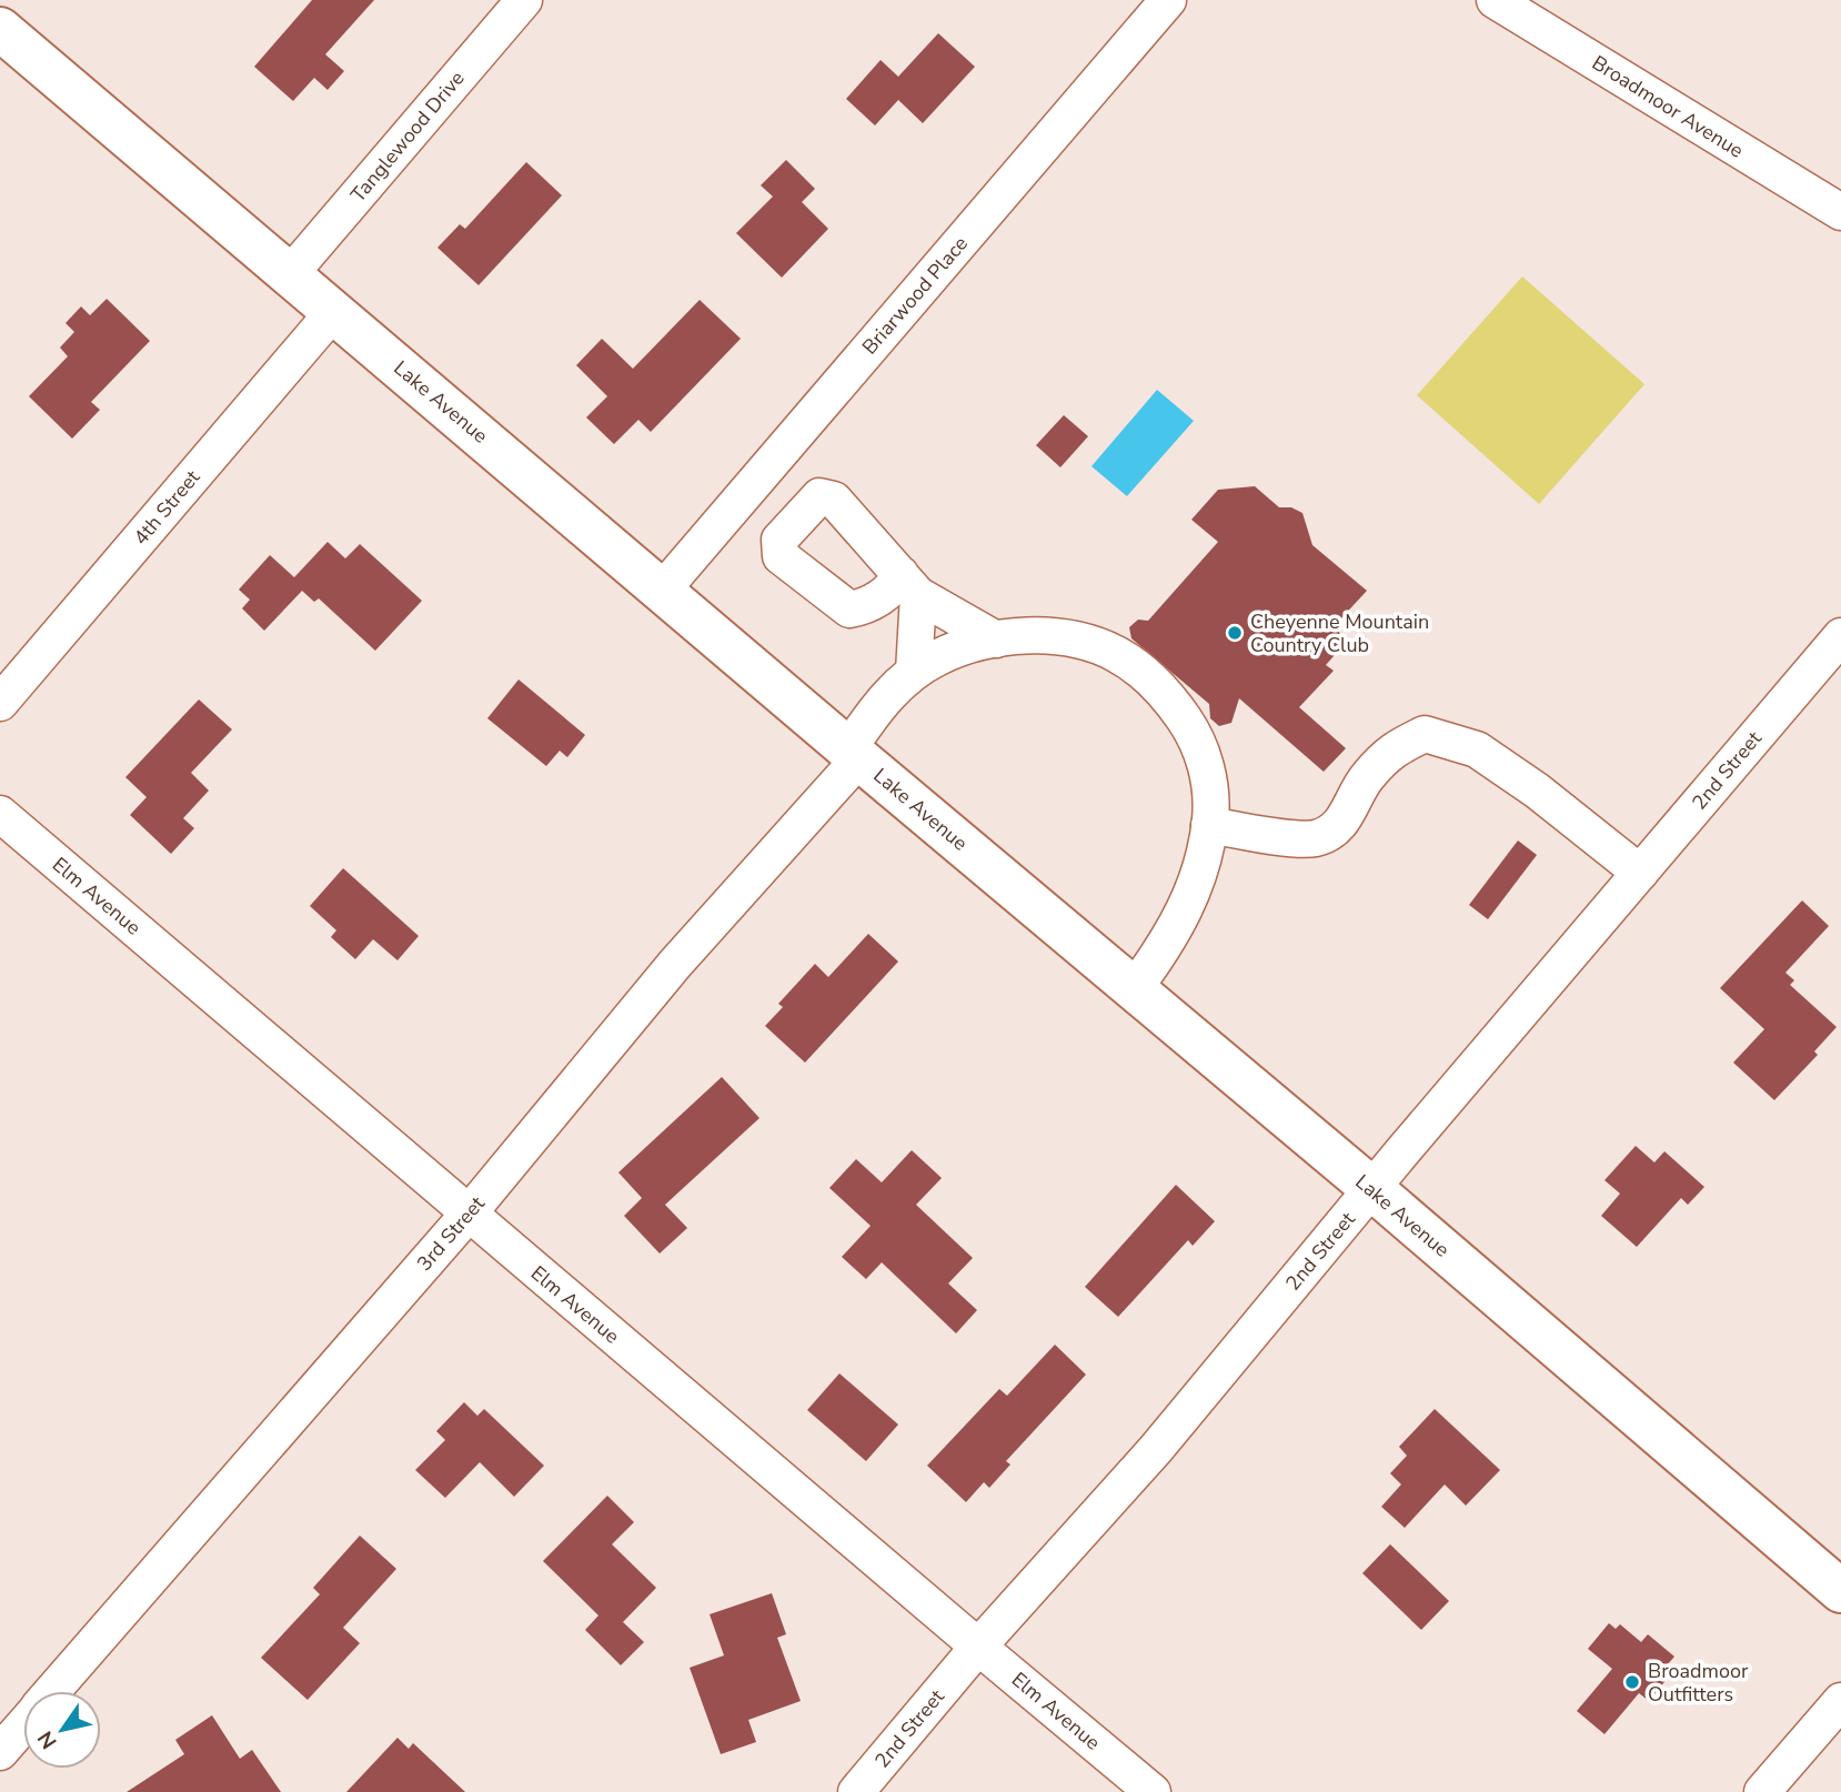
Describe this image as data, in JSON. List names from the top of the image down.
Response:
{
  "streets": {
    "main road": ["Lake Avenue"],
    "street": [
      "Broadmoor Avenue",
      "Tanglewood Drive",
      "Briarwood Place",
      "4th Street",
      "2nd Street",
      "Elm Avenue",
      "3rd Street"
    ]
  },
  "crossings": [
    ["Tanglewood Drive", "Lake Avenue"],
    ["Briarwood Place", "Lake Avenue"],
    ["Lake Avenue", "4th Street"],
    ["Lake Avenue", "2nd Street"],
    ["Lake Avenue", "3rd Street"],
    ["2nd Street", "Elm Avenue"],
    ["Elm Avenue", "3rd Street"]
  ],
  "places": ["Cheyenne Mountain Country Club", "Broadmoor Outfitters"],
  "north": "bottom left"
}
